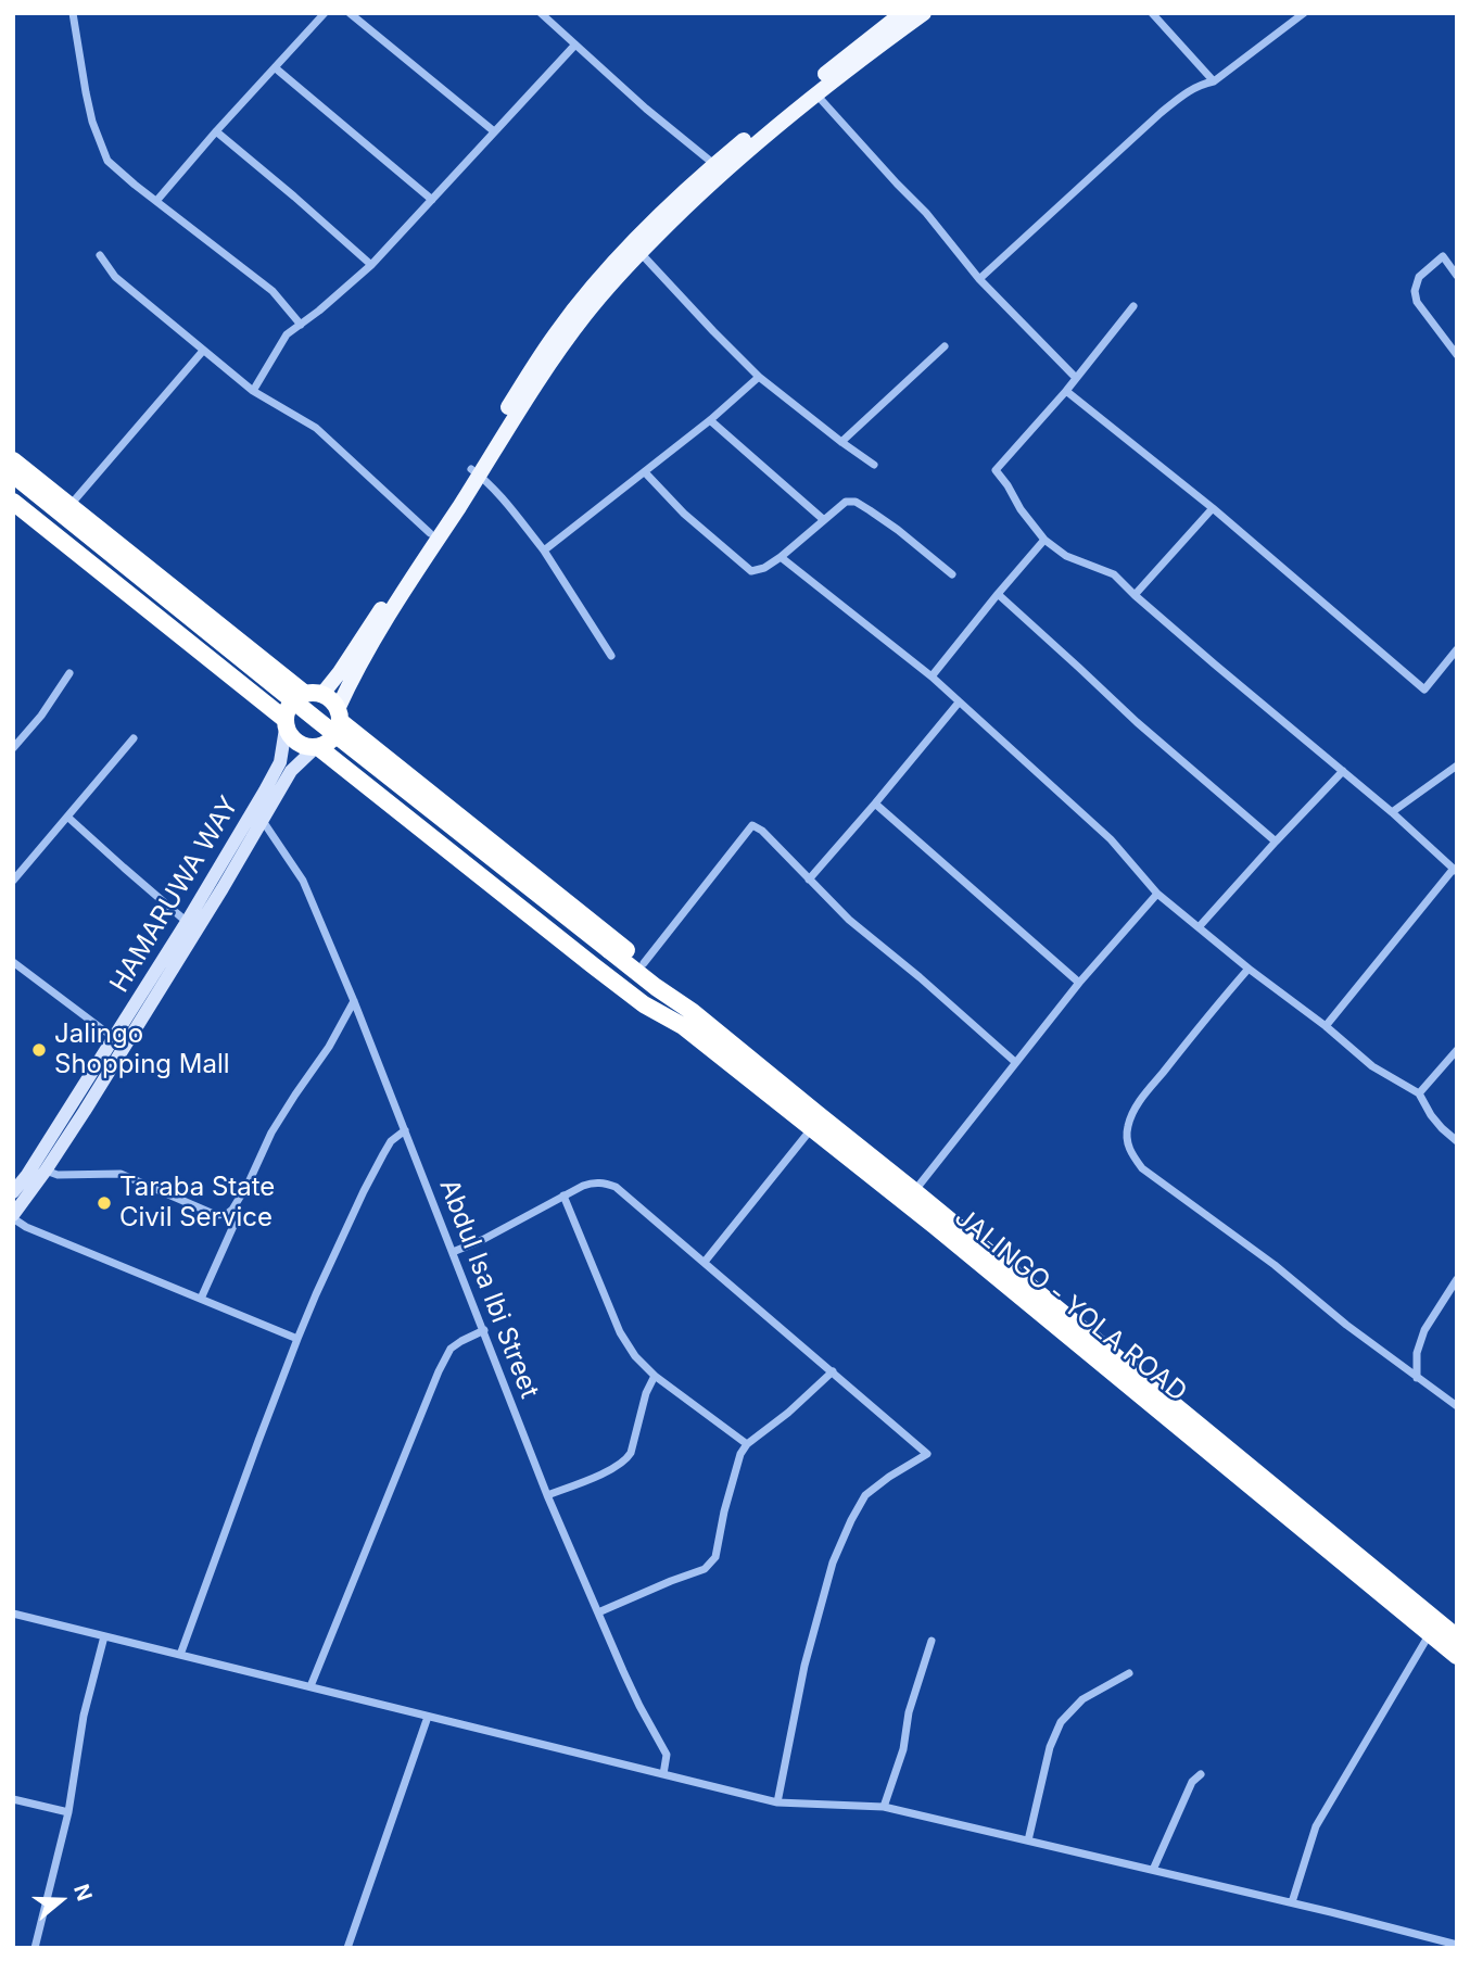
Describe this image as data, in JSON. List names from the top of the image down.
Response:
{
  "streets": {
    "highway": ["JALINGO - YOLA ROAD"],
    "main road": ["HAMARUWA WAY"],
    "street": ["Abdul Isa Ibi Street"]
  },
  "crossings": [
    ["HAMARUWA WAY", "JALINGO - YOLA ROAD"]
  ],
  "places": ["Jalingo Shopping Mall", "Taraba State Civil Service"],
  "north": "right"
}
